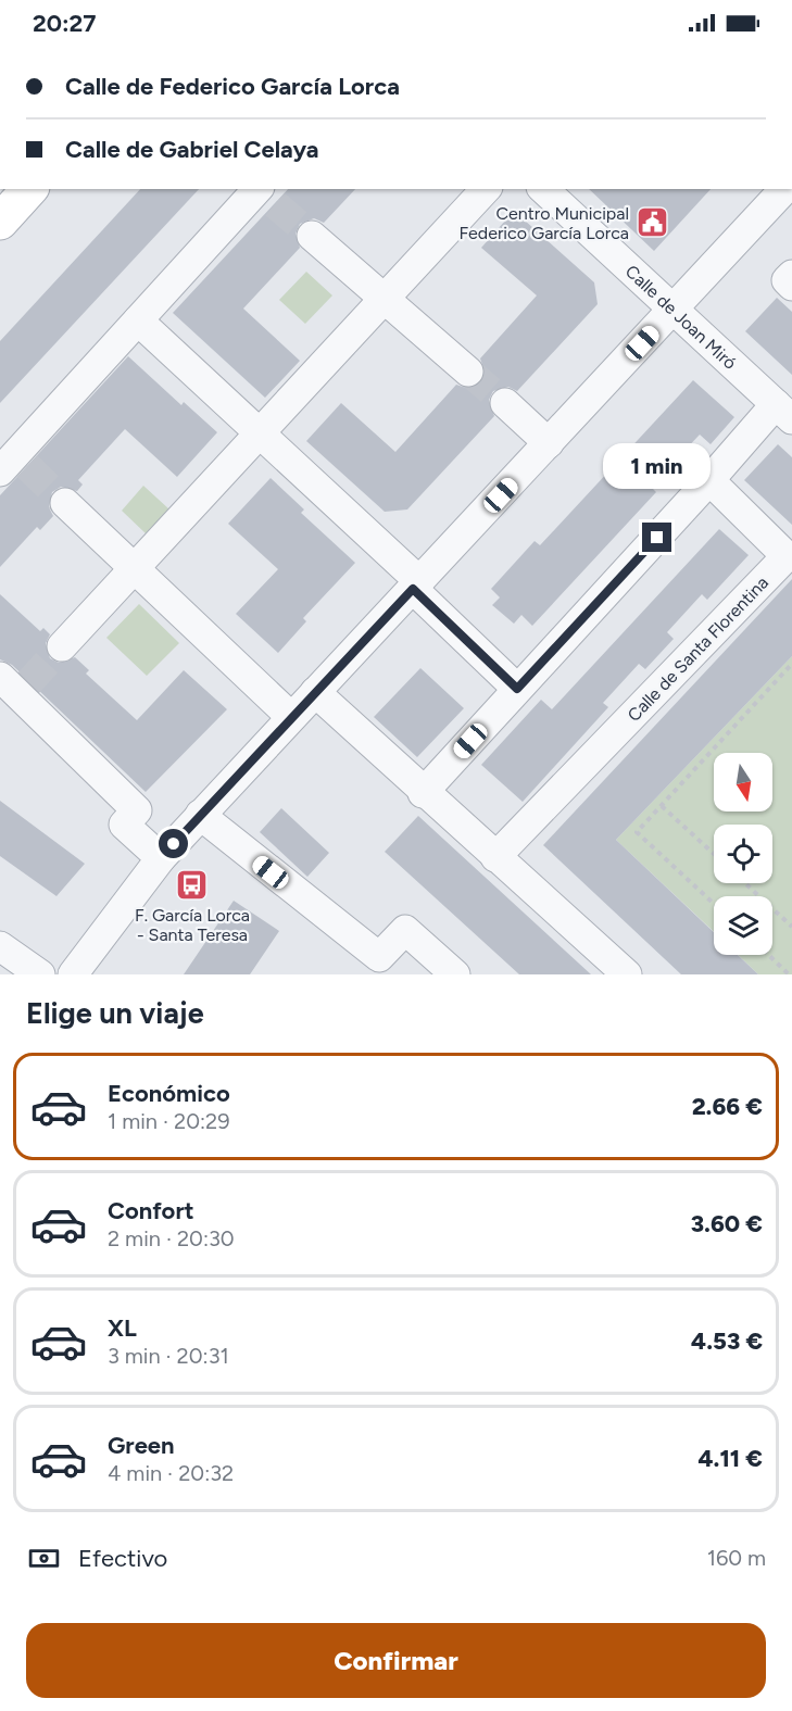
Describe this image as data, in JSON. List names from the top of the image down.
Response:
{
  "streets": {
    "street": ["Calle de Joan Miró", "Calle de Santa Florentina"]
  },
  "places": {
    "public building": ["Centro Municipal Federico García Lorca"],
    "bus stop": ["F. García Lorca - Santa Teresa"]
  },
  "north": "bottom",
  "page": {
    "status": "20:27",
    "banner": ["Calle de Federico García Lorca", "Calle de Gabriel Celaya"],
    "bubble": "1 min",
    "heading": "Elige un viaje",
    "list": [
      {
        "name": "Económico",
        "note": "1 min · 20:29",
        "value": "2.66 €"
      },
      {
        "name": "Confort",
        "note": "2 min · 20:30",
        "value": "3.60 €"
      },
      {
        "name": "XL",
        "note": "3 min · 20:31",
        "value": "4.53 €"
      },
      {
        "name": "Green",
        "note": "4 min · 20:32",
        "value": "4.11 €"
      }
    ],
    "pay": ["Efectivo", "160 m"],
    "buttons": "Confirmar"
  }
}
